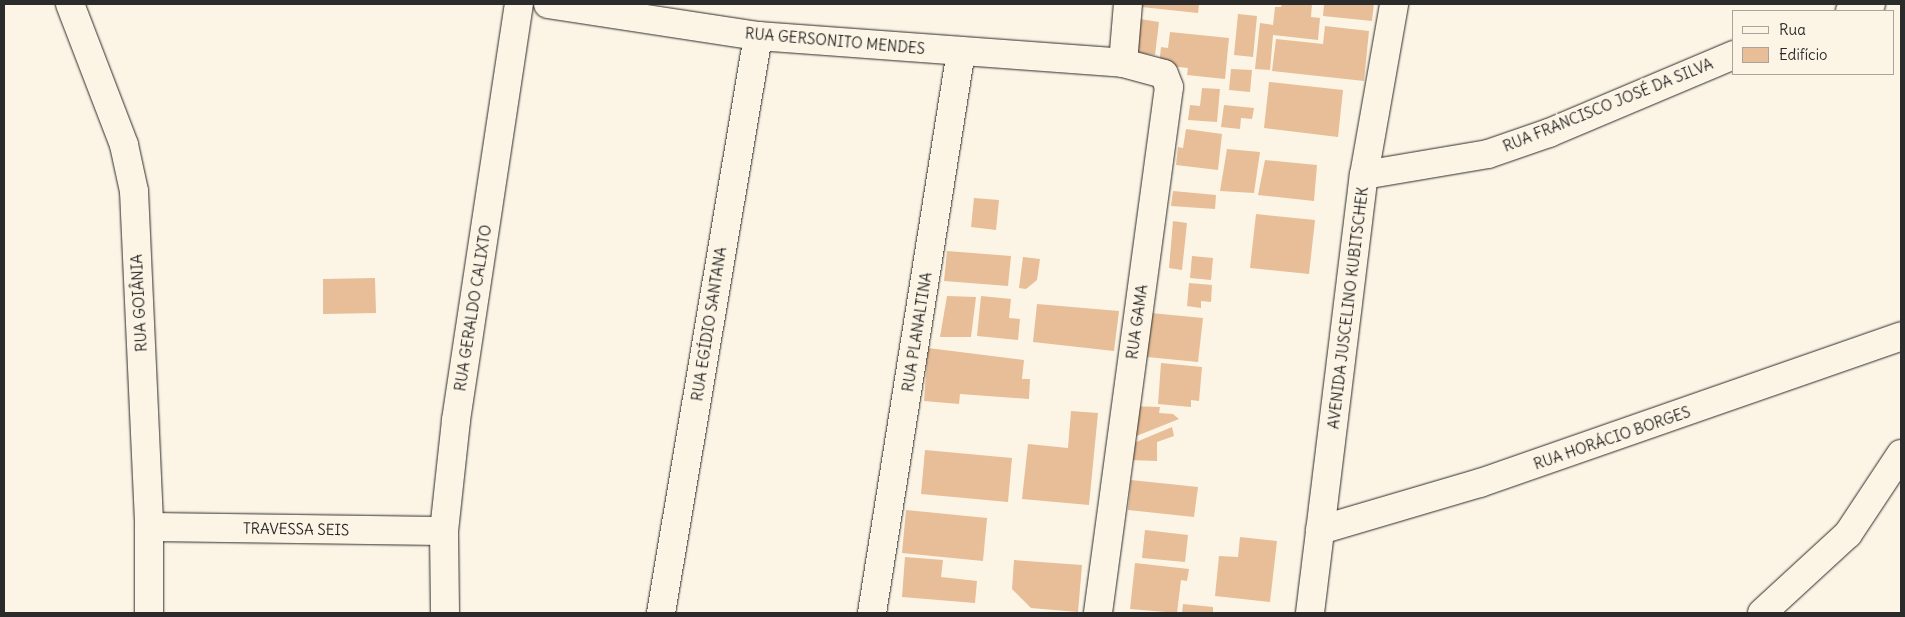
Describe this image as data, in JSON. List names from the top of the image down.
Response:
{
  "streets": {
    "street": [
      "RUA GERSONITO MENDES",
      "RUA FRANCISCO JOSÉ DA SILVA",
      "RUA GOIÂNIA",
      "RUA GERALDO CALIXTO",
      "AVENIDA JUSCELINO KUBITSCHEK",
      "RUA GAMA",
      "RUA EGÍDIO SANTANA",
      "RUA PLANALTINA",
      "RUA HORÁCIO BORGES",
      "TRAVESSA SEIS"
    ]
  },
  "crossings": [
    ["RUA GERSONITO MENDES", "RUA GAMA"],
    ["RUA GERSONITO MENDES", "RUA EGÍDIO SANTANA"],
    ["RUA GERSONITO MENDES", "RUA PLANALTINA"],
    ["RUA FRANCISCO JOSÉ DA SILVA", "AVENIDA JUSCELINO KUBITSCHEK"],
    ["RUA GOIÂNIA", "TRAVESSA SEIS"],
    ["RUA GERALDO CALIXTO", "TRAVESSA SEIS"],
    ["AVENIDA JUSCELINO KUBITSCHEK", "RUA HORÁCIO BORGES"]
  ],
  "legend": ["Rua", "Edifício"]
}
